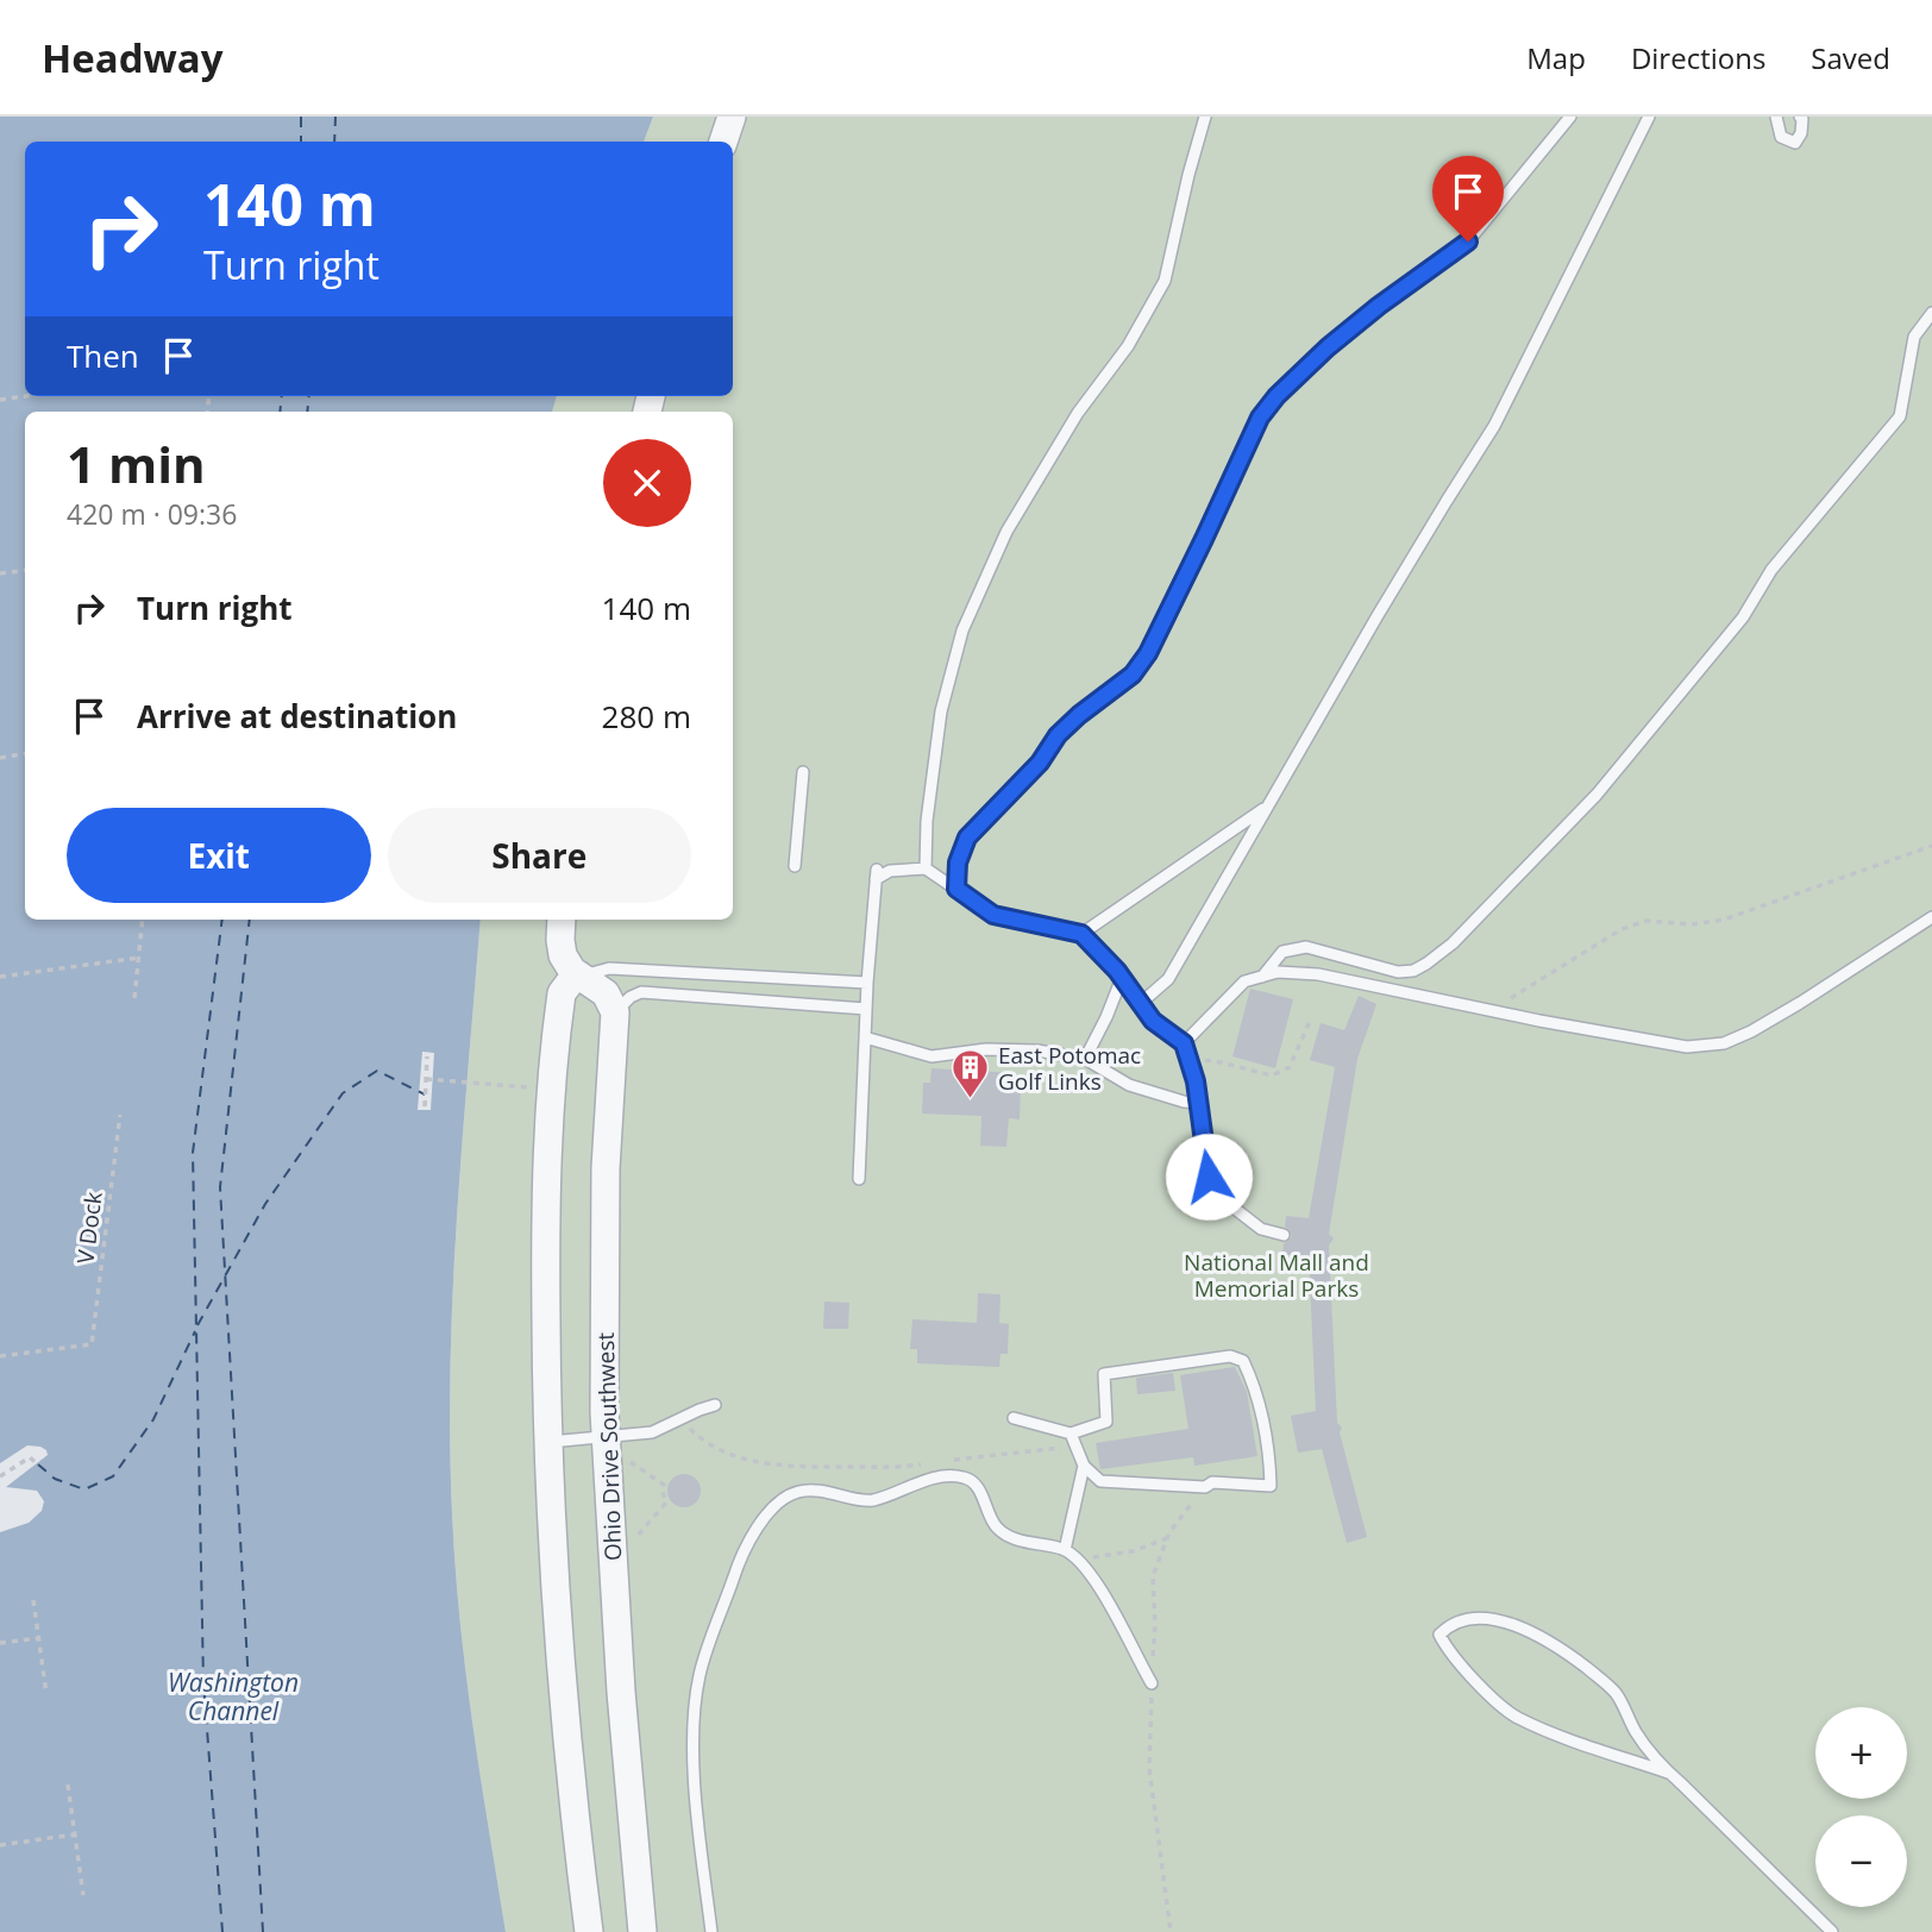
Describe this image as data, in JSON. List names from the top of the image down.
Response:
{
  "streets": {
    "street": ["Ohio Drive Southwest"],
    "path": ["V Dock"]
  },
  "water": ["Washington Channel"],
  "parks": ["National Mall and Memorial Parks"],
  "places": {
    "building": ["East Potomac Golf Links"]
  },
  "page": {
    "header": "Headway",
    "nav": ["Map", "Directions", "Saved"],
    "turn": ["140 m", "Turn right"],
    "then": "Then",
    "heading": ["1 min", "420 m · 09:36"],
    "list": [
      {
        "name": "Turn right",
        "value": "140 m"
      },
      {
        "name": "Arrive at destination",
        "value": "280 m"
      }
    ],
    "buttons": ["Exit", "Share"],
    "map_buttons": ["+", "−"]
  }
}
